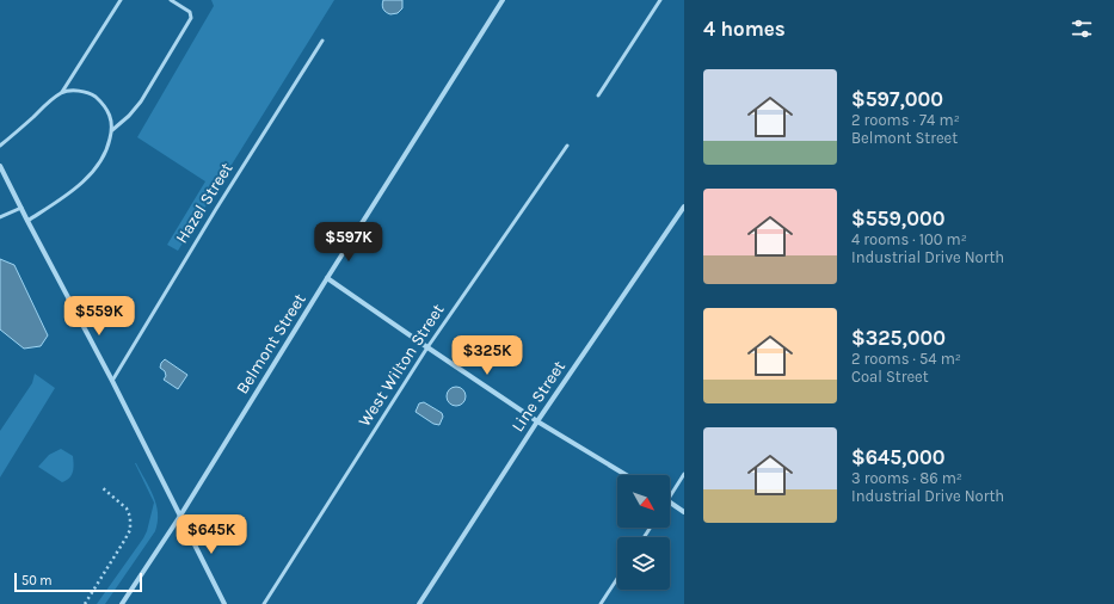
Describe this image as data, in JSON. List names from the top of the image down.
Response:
{
  "streets": {
    "street": ["Belmont Street", "Line Street"],
    "lane": ["Hazel Street", "West Wilton Street"]
  },
  "scale_bar": "50 m",
  "north": "bottom right",
  "page": {
    "heading": "4 homes",
    "list": [
      {
        "name": "$597,000",
        "note": "2 rooms · 74 m² · Belmont Street"
      },
      {
        "name": "$559,000",
        "note": "4 rooms · 100 m² · Industrial Drive North"
      },
      {
        "name": "$325,000",
        "note": "2 rooms · 54 m² · Coal Street"
      },
      {
        "name": "$645,000",
        "note": "3 rooms · 86 m² · Industrial Drive North"
      }
    ],
    "price": [
      "$597K",
      "$559K",
      "$325K",
      "$645K"
    ],
    "scale": "50 m"
  }
}
